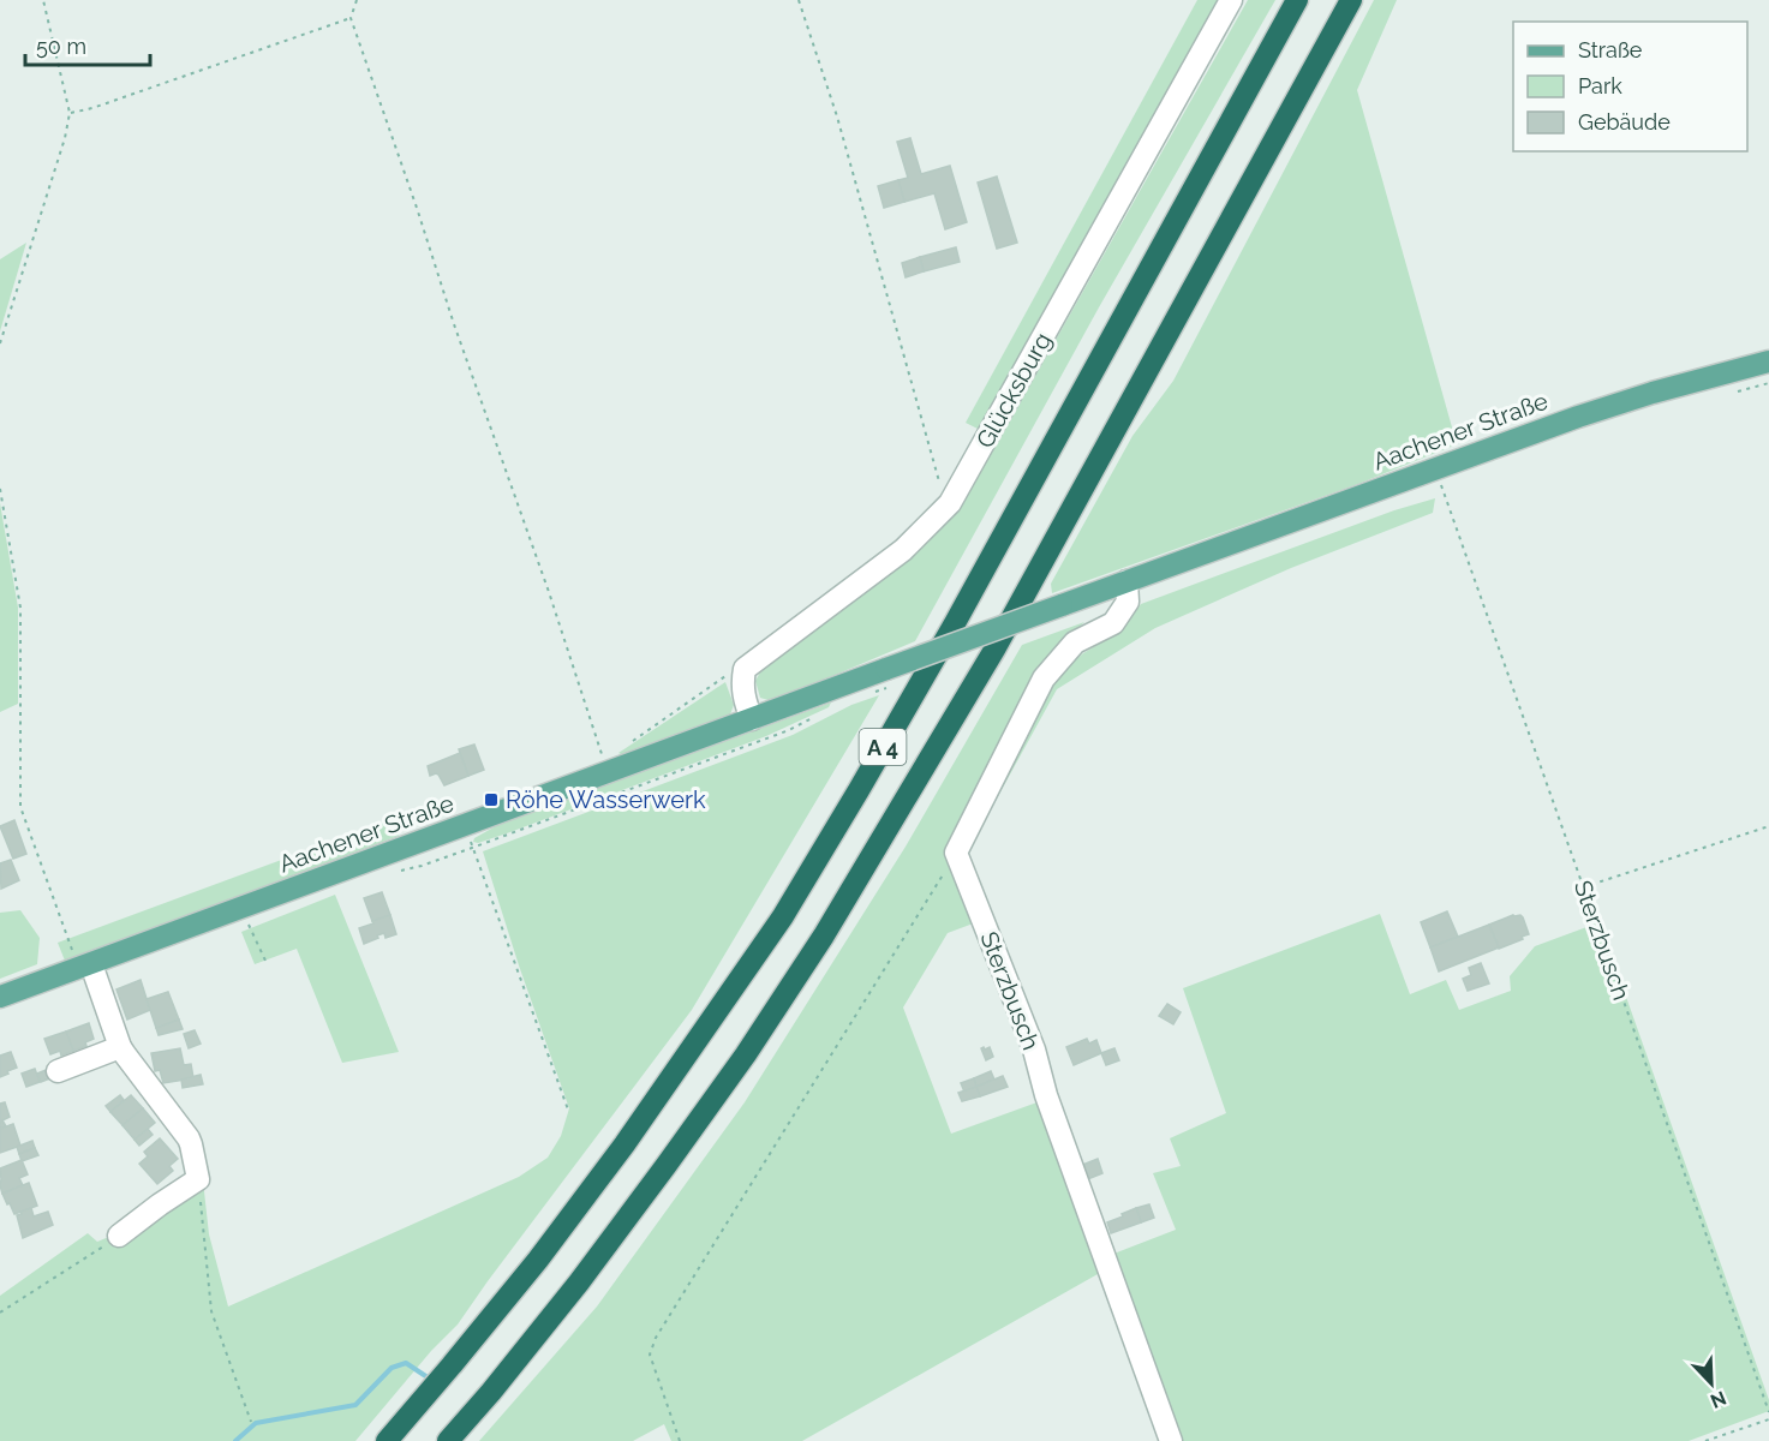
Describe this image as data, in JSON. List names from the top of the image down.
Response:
{
  "streets": {
    "highway": ["A 4"],
    "main road": ["Aachener Straße"],
    "street": ["Glücksburg", "Sterzbusch"]
  },
  "crossings": [
    ["Aachener Straße", "Sterzbusch"]
  ],
  "places": {
    "transit": ["Röhe Wasserwerk"]
  },
  "legend": ["Straße", "Park", "Gebäude"],
  "scale_bar": "50 m",
  "north": "bottom right"
}
